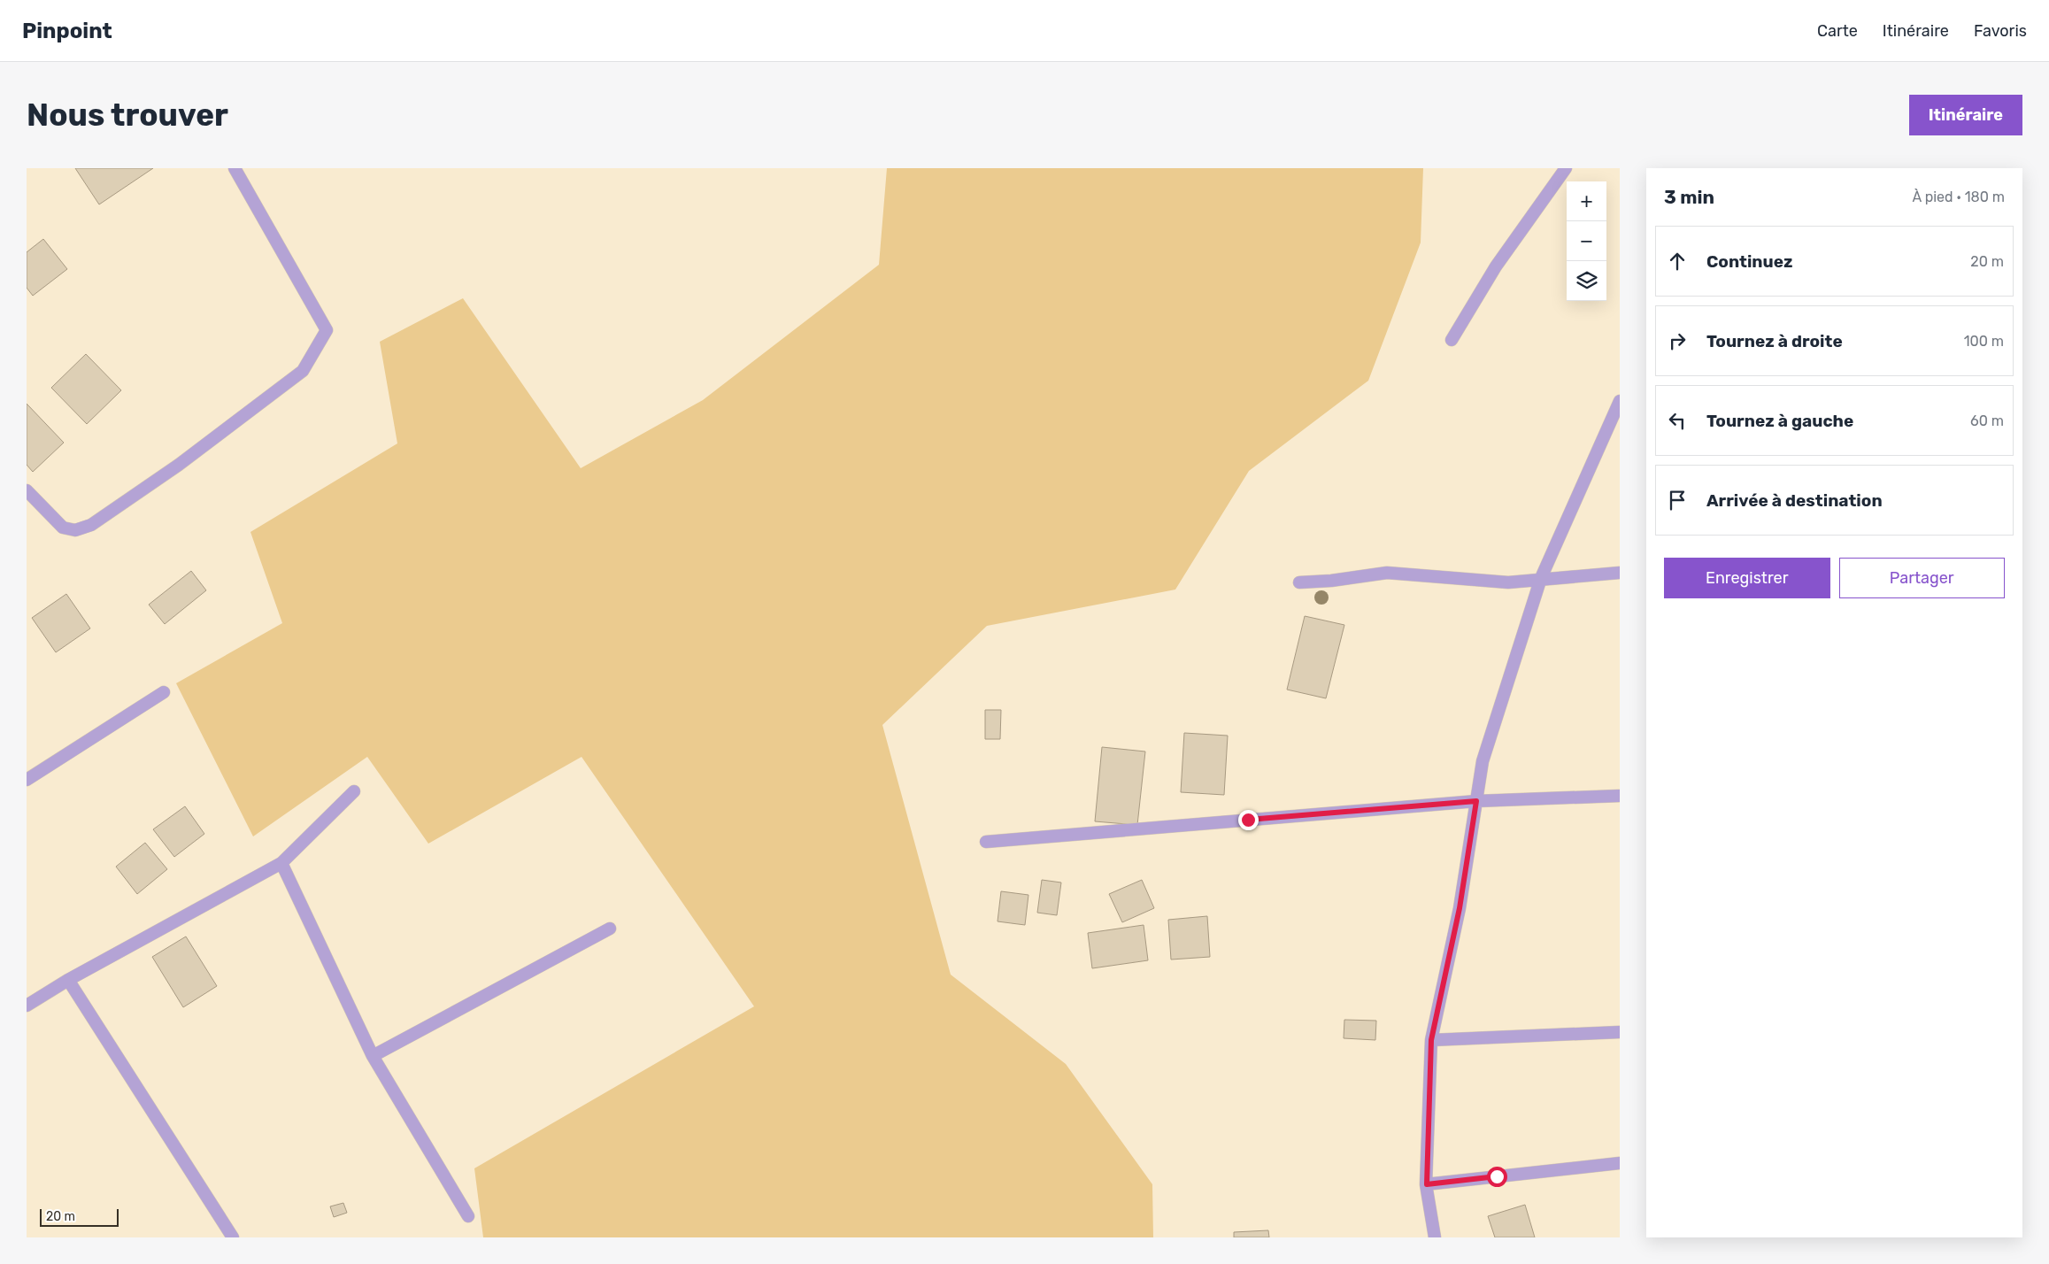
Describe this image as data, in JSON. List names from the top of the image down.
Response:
{
  "scale_bar": "20 m",
  "page": {
    "header": "Pinpoint",
    "nav": ["Carte", "Itinéraire", "Favoris"],
    "buttons": [
      "Itinéraire",
      ["Enregistrer", "Partager"]
    ],
    "title": "Nous trouver",
    "heading": ["3 min", "À pied · 180 m"],
    "map_buttons": ["+", "−"],
    "list": [
      ["Continuez", "20 m"],
      ["Tournez à droite", "100 m"],
      ["Tournez à gauche", "60 m"],
      "Arrivée à destination"
    ],
    "scale": "20 m"
  }
}
